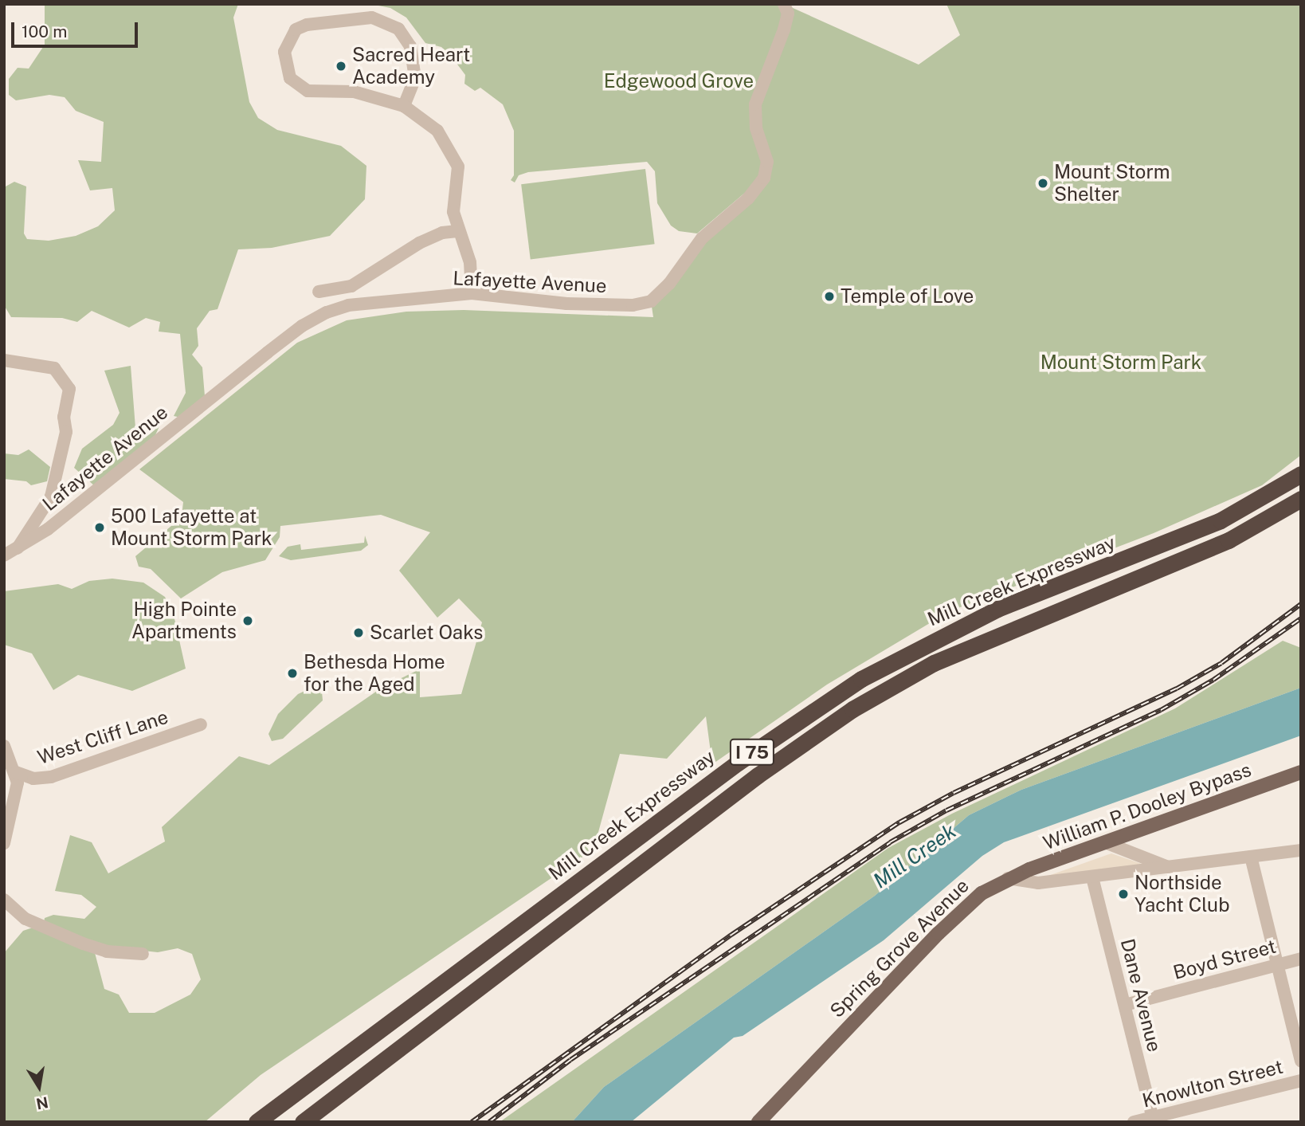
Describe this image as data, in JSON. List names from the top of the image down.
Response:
{
  "streets": {
    "highway": ["Mill Creek Expressway", "I 75"],
    "main road": ["William P. Dooley Bypass", "Spring Grove Avenue"],
    "street": [
      "Lafayette Avenue",
      "West Cliff Lane",
      "Boyd Street",
      "Dane Avenue",
      "Knowlton Street"
    ]
  },
  "crossings": [
    ["William P. Dooley Bypass", "Spring Grove Avenue"],
    ["Boyd Street", "Dane Avenue"],
    ["Dane Avenue", "Knowlton Street"]
  ],
  "water": ["Mill Creek"],
  "parks": ["Edgewood Grove", "Mount Storm Park"],
  "places": [
    "Sacred Heart Academy",
    "Mount Storm Shelter",
    "Temple of Love",
    "500 Lafayette at Mount Storm Park",
    "High Pointe Apartments",
    "Scarlet Oaks",
    "Bethesda Home for the Aged",
    "Northside Yacht Club"
  ],
  "scale_bar": "100 m",
  "north": "bottom"
}
